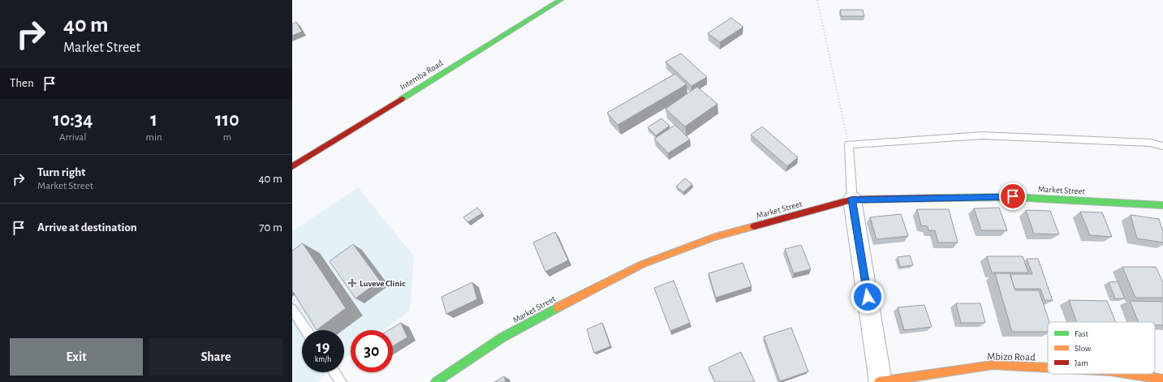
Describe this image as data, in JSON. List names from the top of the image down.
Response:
{
  "streets": {
    "street": ["Intemba Road", "Market Street", "Mbizo Road"]
  },
  "places": {
    "health": ["Luveve Clinic"]
  },
  "legend": ["Fast", "Slow", "Jam"],
  "page": {
    "turn": ["40 m", "Market Street"],
    "then": "Then",
    "eta": [
      "10:34",
      "Arrival",
      "1",
      "min",
      "110",
      "m"
    ],
    "list": [
      {
        "name": "Turn right",
        "note": "Market Street",
        "value": "40 m"
      },
      {
        "name": "Arrive at destination",
        "value": "70 m"
      }
    ],
    "speed": "19 km/h",
    "limit": "30",
    "buttons": ["Exit", "Share"]
  }
}
